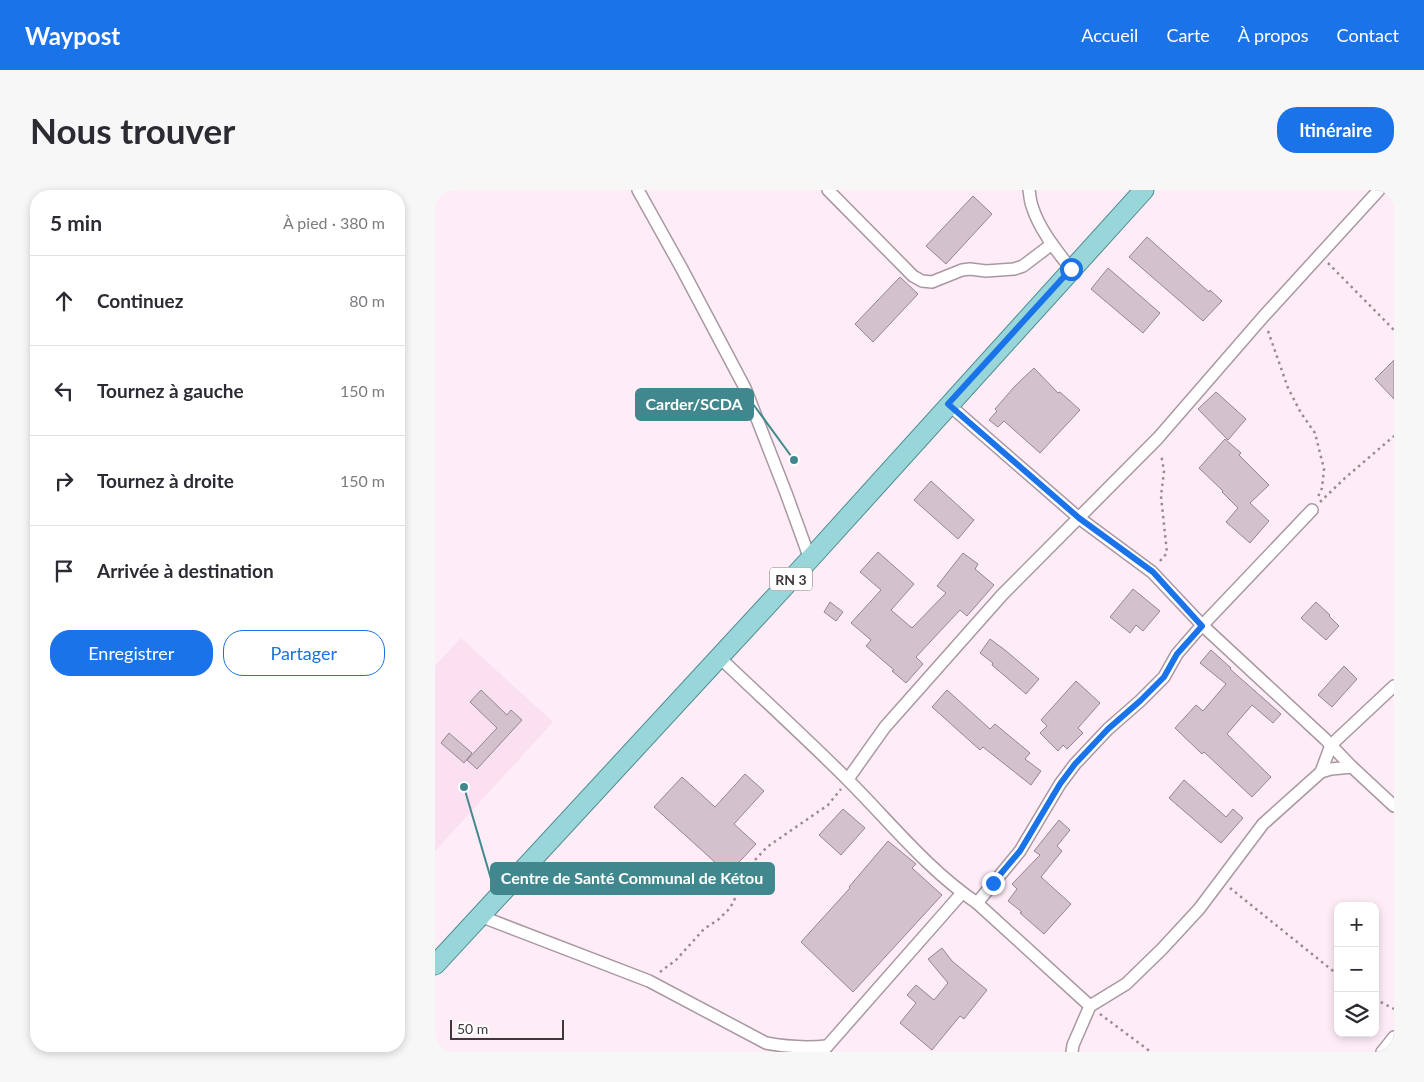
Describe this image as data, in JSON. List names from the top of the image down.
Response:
{
  "streets": {
    "main road": ["RN 3"]
  },
  "places": ["Carder/SCDA", "Centre de Santé Communal de Kétou"],
  "scale_bar": "50 m",
  "page": {
    "header": "Waypost",
    "nav": [
      "Accueil",
      "Carte",
      "À propos",
      "Contact"
    ],
    "buttons": [
      "Itinéraire",
      ["Enregistrer", "Partager"]
    ],
    "title": "Nous trouver",
    "heading": ["5 min", "À pied · 380 m"],
    "list": [
      ["Continuez", "80 m"],
      ["Tournez à gauche", "150 m"],
      ["Tournez à droite", "150 m"],
      "Arrivée à destination"
    ],
    "map_buttons": ["+", "−"],
    "scale": "50 m"
  }
}
